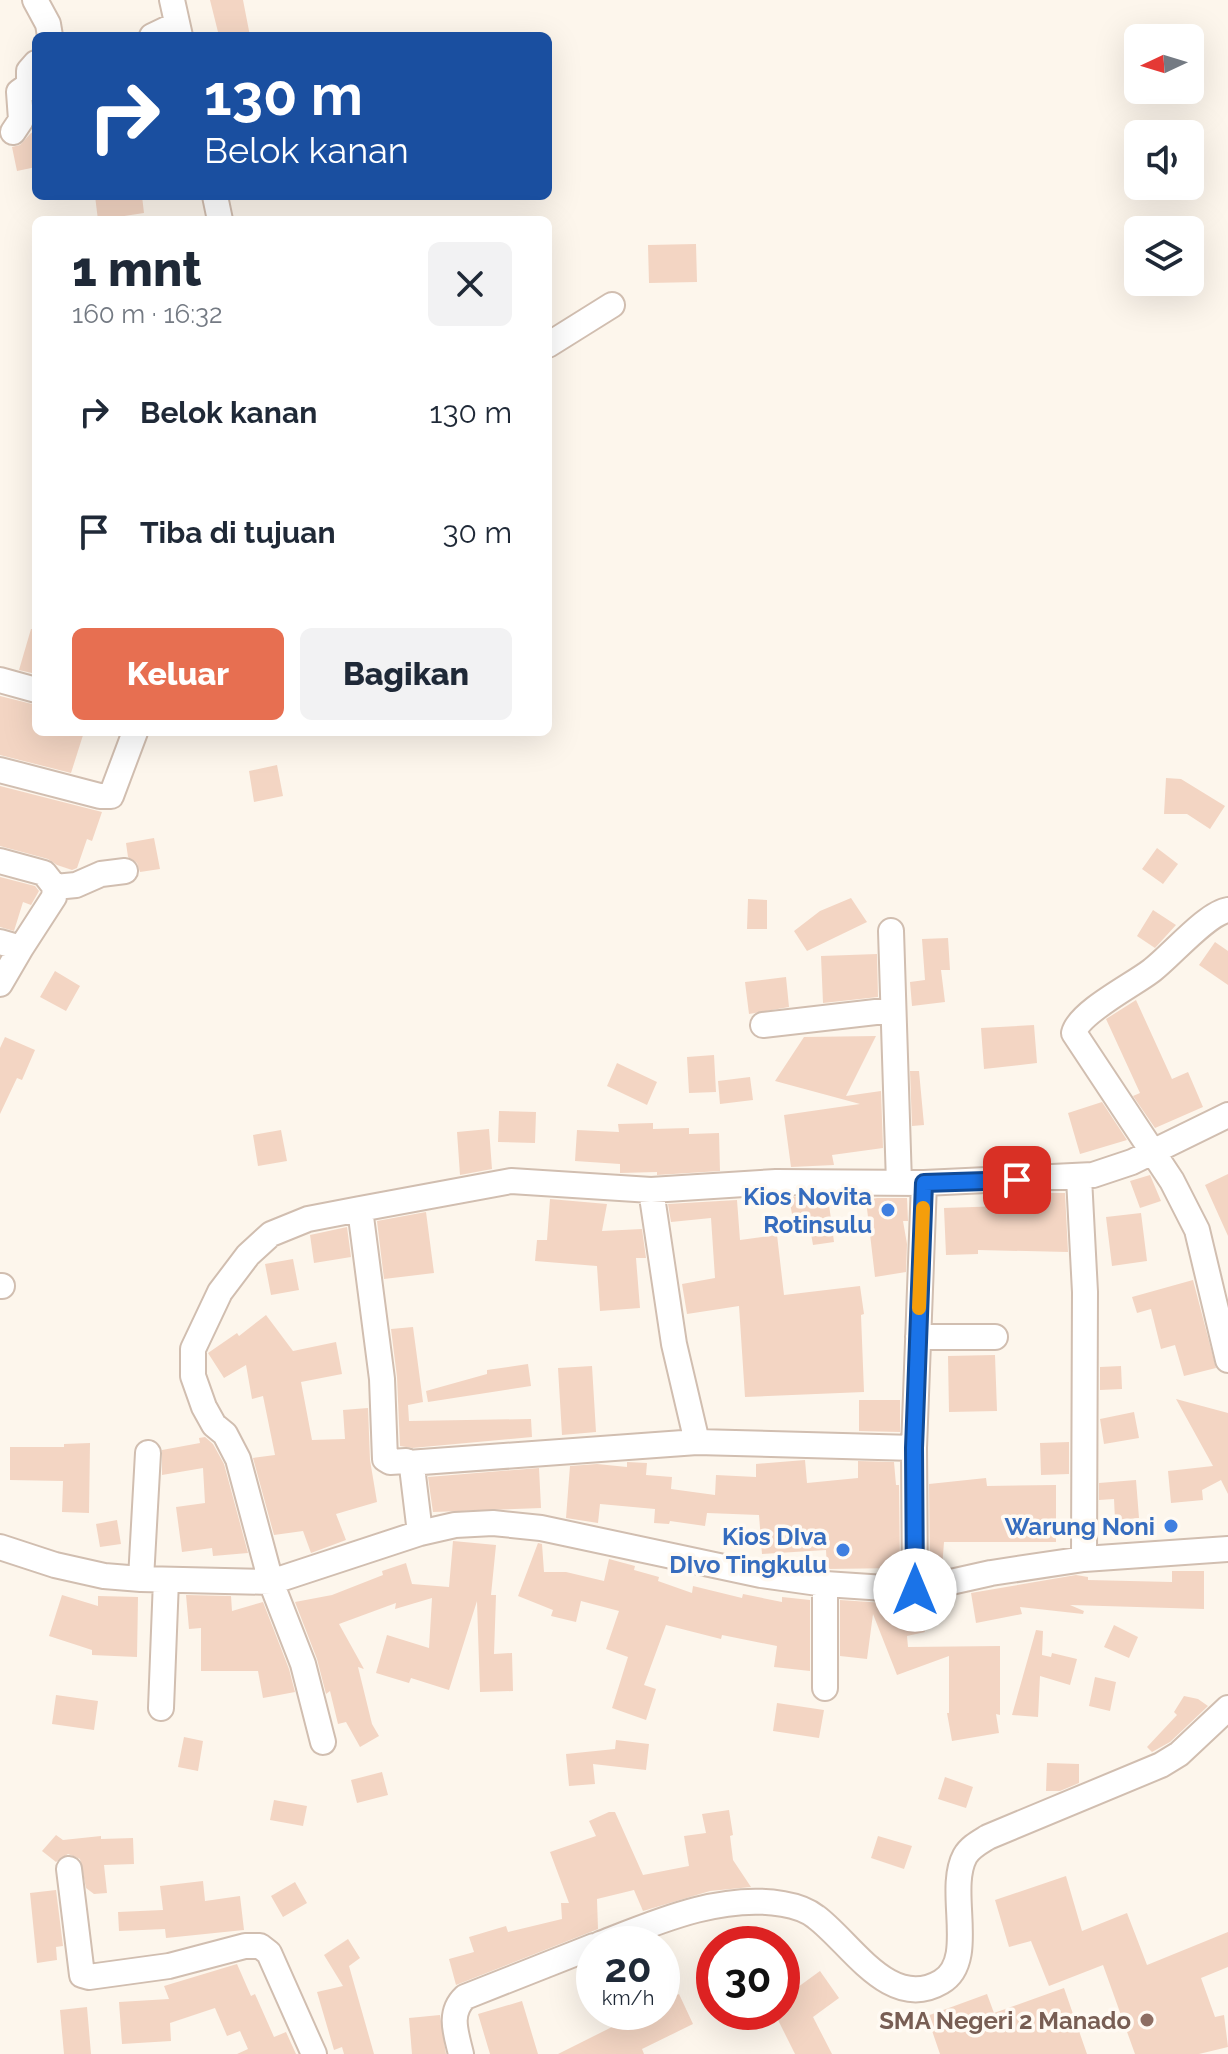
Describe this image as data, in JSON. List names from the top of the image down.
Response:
{
  "places": [
    "Kios Novita Rotinsulu",
    "Warung Noni",
    "Kios DIva DIvo Tingkulu",
    "SMA Negeri 2 Manado"
  ],
  "north": "left",
  "page": {
    "turn": ["130 m", "Belok kanan"],
    "heading": ["1 mnt", "160 m · 16:32"],
    "list": [
      {
        "name": "Belok kanan",
        "value": "130 m"
      },
      {
        "name": "Tiba di tujuan",
        "value": "30 m"
      }
    ],
    "buttons": ["Keluar", "Bagikan"],
    "speed": "20 km/h",
    "limit": "30"
  }
}
